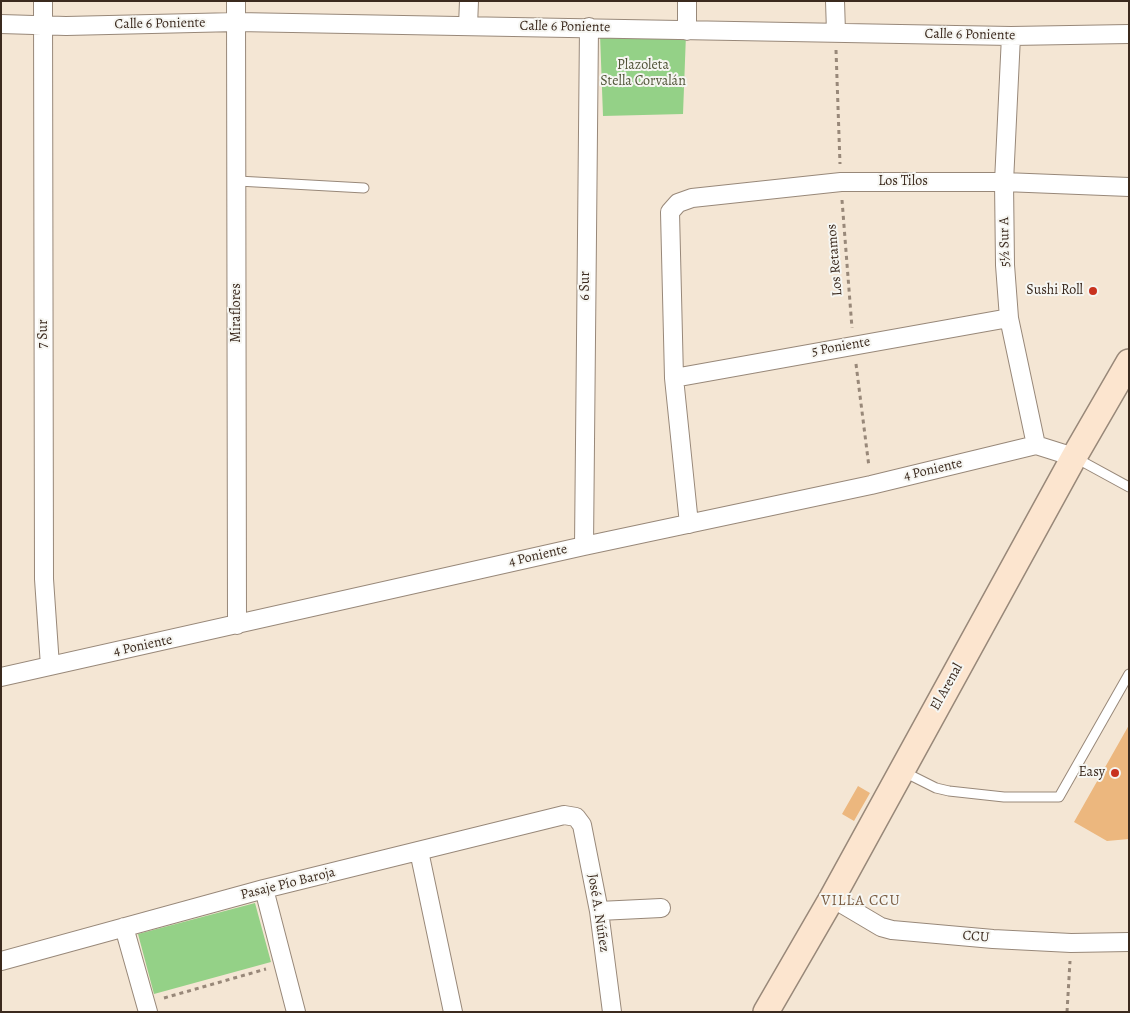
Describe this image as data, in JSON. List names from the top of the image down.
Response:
{
  "streets": {
    "street": [
      "Calle 6 Poniente",
      "Los Tilos",
      "5½ Sur A",
      "6 Sur",
      "Miraflores",
      "7 Sur",
      "5 Poniente",
      "4 Poniente",
      "El Arenal",
      "Pasaje Pío Baroja",
      "José A. Núñez",
      "CCU"
    ],
    "path": ["Los Retamos"]
  },
  "crossings": [
    ["Calle 6 Poniente", "5½ Sur A"],
    ["Calle 6 Poniente", "Los Retamos"],
    ["Calle 6 Poniente", "6 Sur"],
    ["Calle 6 Poniente", "Miraflores"],
    ["Calle 6 Poniente", "7 Sur"],
    ["Los Tilos", "5½ Sur A"],
    ["Los Tilos", "Los Retamos"],
    ["Los Tilos", "5 Poniente"],
    ["5½ Sur A", "5 Poniente"],
    ["5½ Sur A", "4 Poniente"],
    ["Los Retamos", "5 Poniente"],
    ["Los Retamos", "4 Poniente"],
    ["6 Sur", "4 Poniente"],
    ["Miraflores", "4 Poniente"],
    ["7 Sur", "4 Poniente"],
    ["El Arenal", "CCU"],
    ["Pasaje Pío Baroja", "José A. Núñez"]
  ],
  "districts": ["VILLA CCU"],
  "parks": ["Plazoleta Stella Corvalán"],
  "places": ["Sushi Roll", "Easy"]
}
